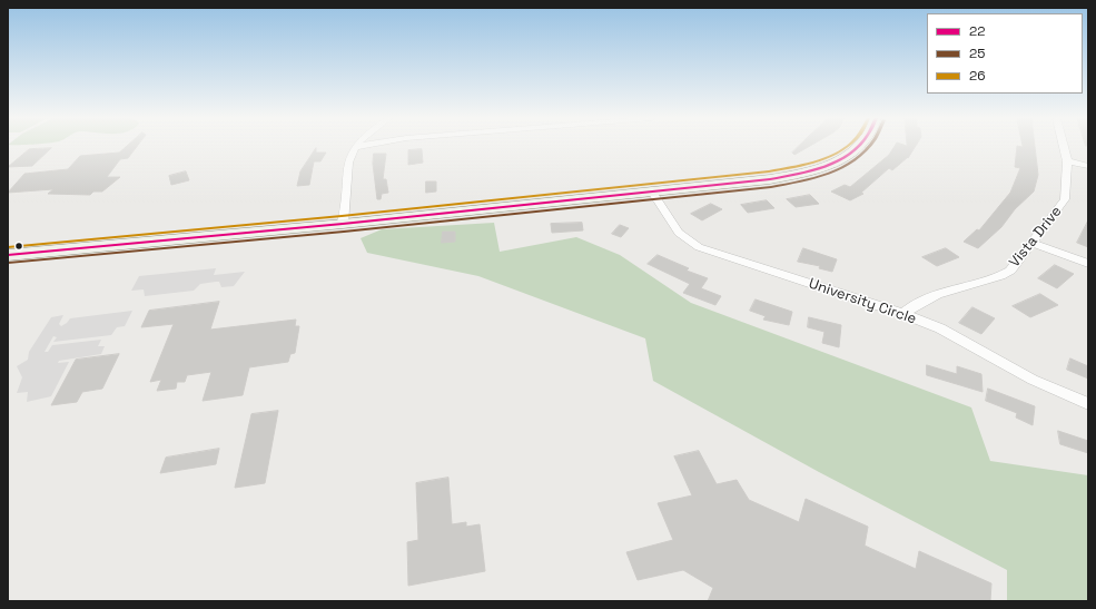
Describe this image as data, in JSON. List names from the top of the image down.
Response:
{
  "streets": {
    "street": ["Vista Drive", "University Circle"]
  },
  "crossings": [
    ["Vista Drive", "University Circle"]
  ],
  "lines": ["transit line 22", "transit line 25", "transit line 26"],
  "legend": ["22", "25", "26"]
}
